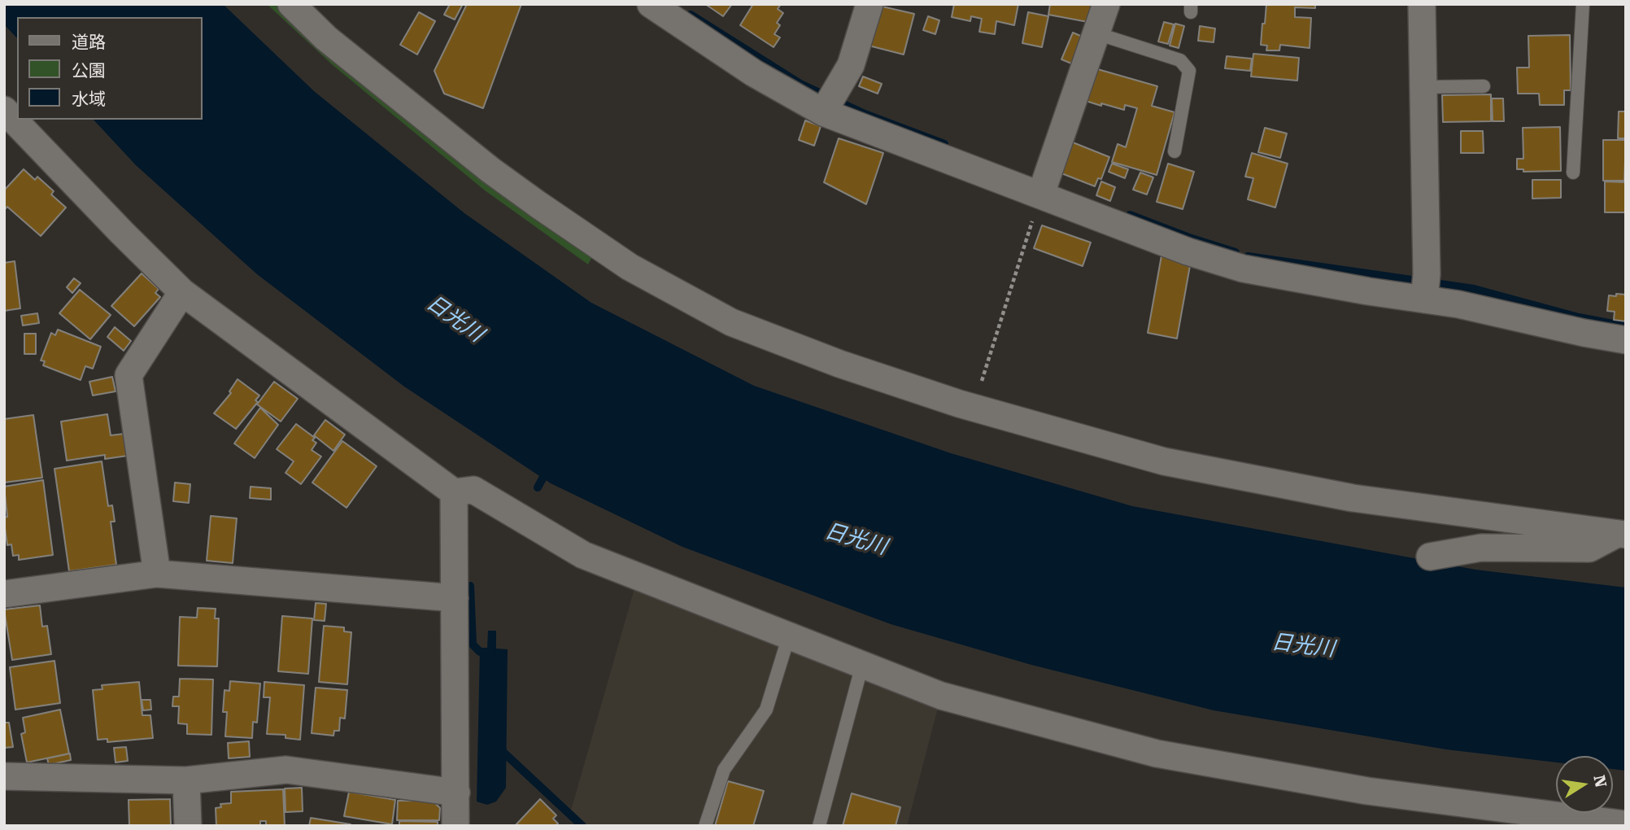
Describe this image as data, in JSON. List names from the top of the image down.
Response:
{
  "water": ["日光川"],
  "legend": ["道路", "公園", "水域"],
  "north": "right"
}
